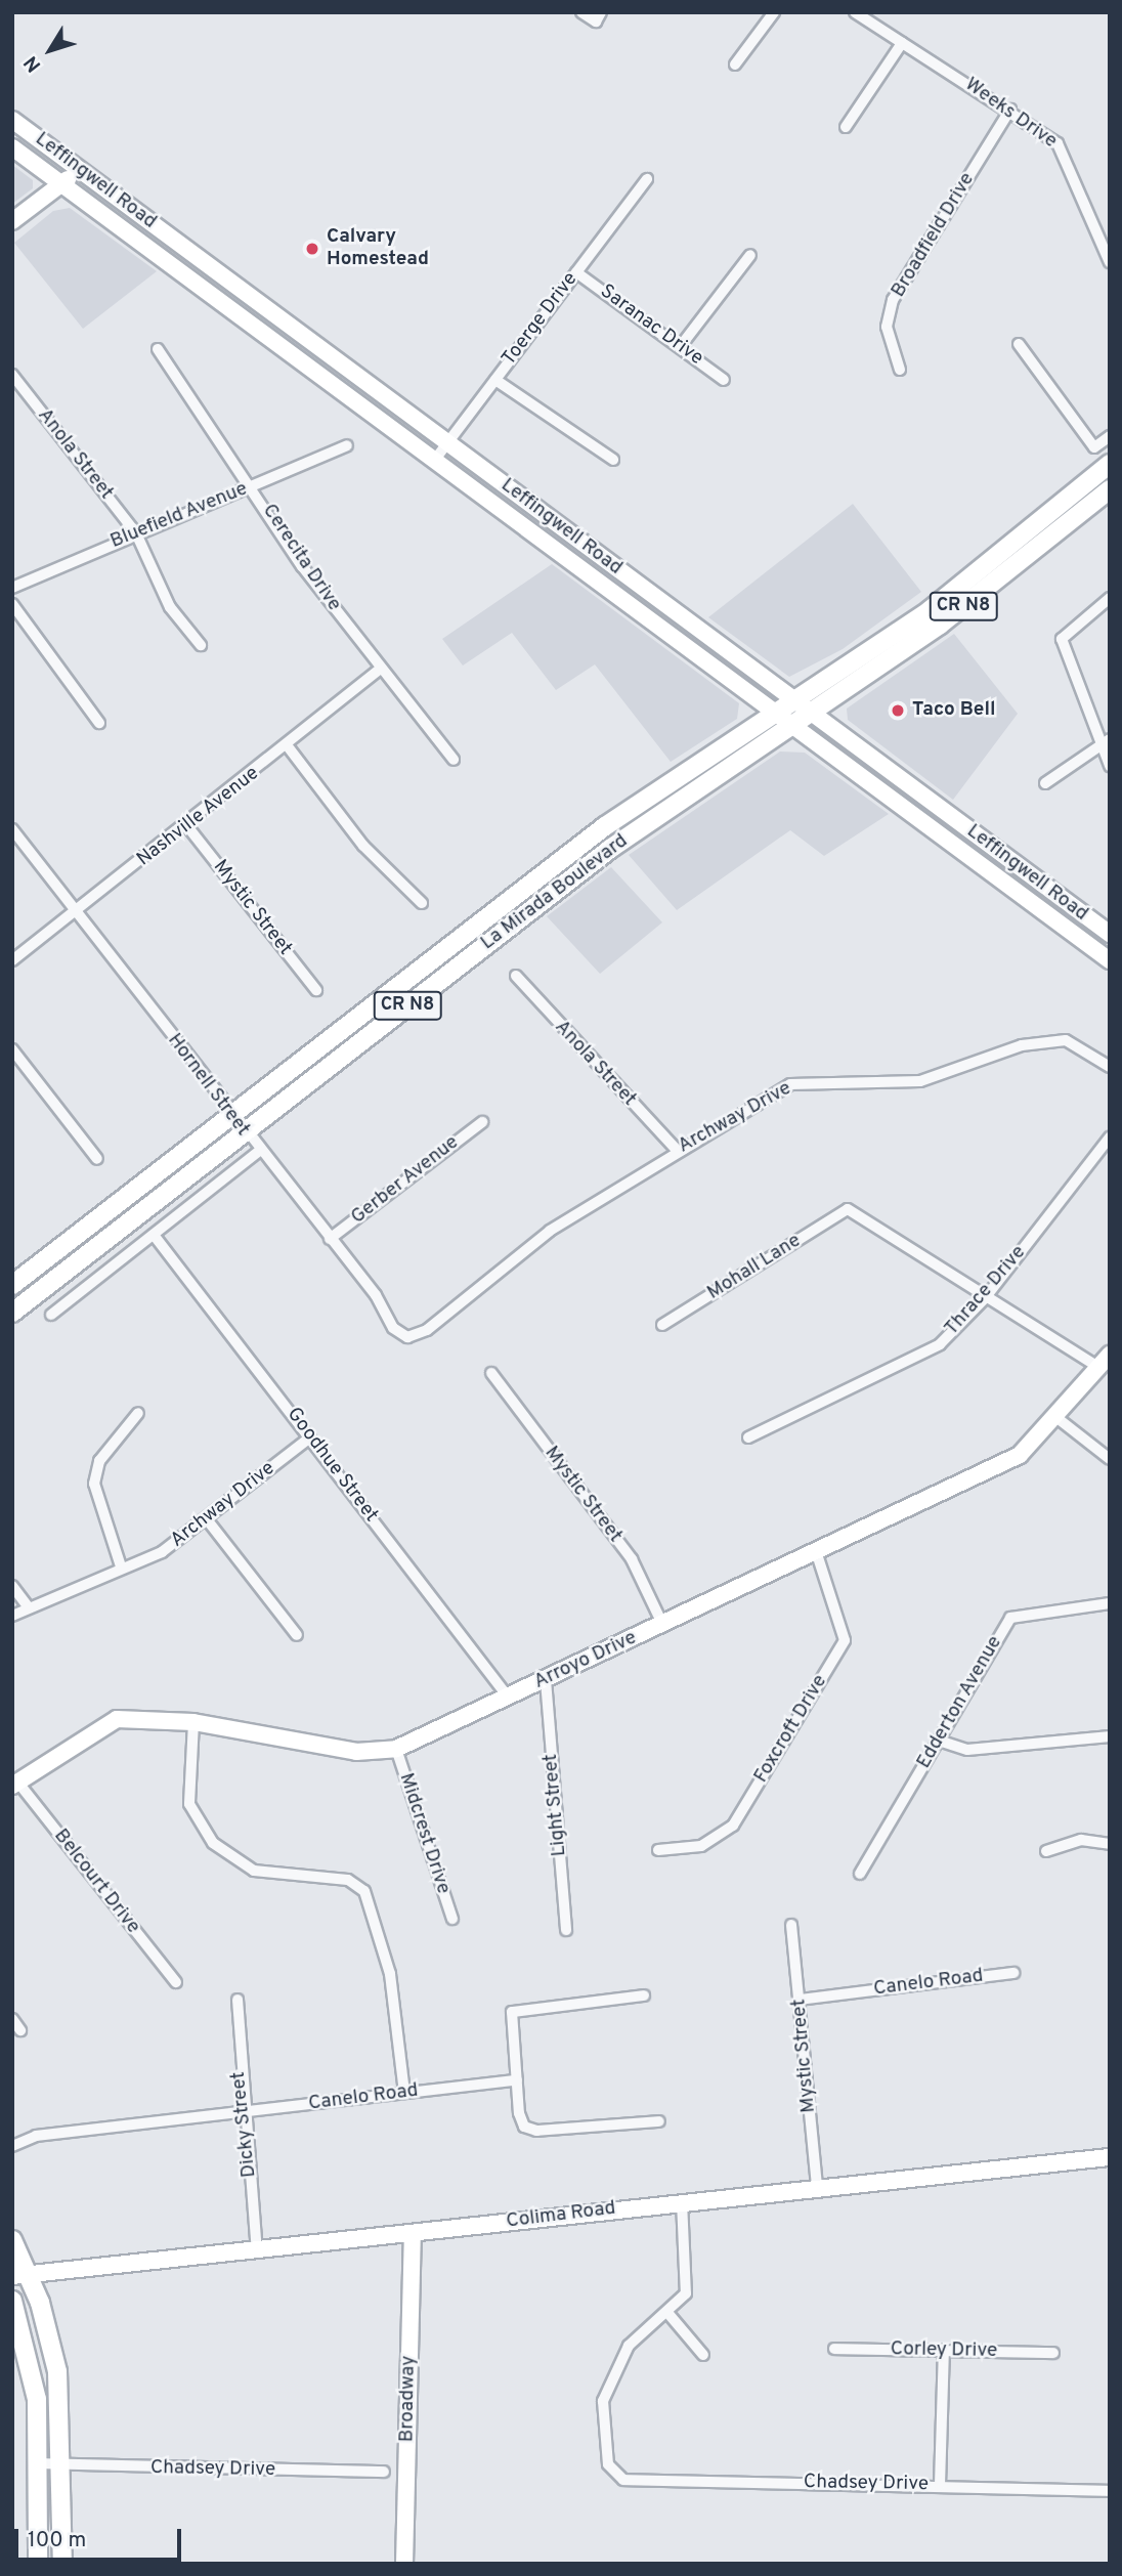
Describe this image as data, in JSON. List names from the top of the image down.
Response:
{
  "streets": {
    "main road": [
      "Leffingwell Road",
      "CR N8",
      "La Mirada Boulevard",
      "Arroyo Drive",
      "Colima Road",
      "Broadway"
    ],
    "street": [
      "Weeks Drive",
      "Broadfield Drive",
      "Toerge Drive",
      "Saranac Drive",
      "Anola Street",
      "Bluefield Avenue",
      "Cerecita Drive",
      "Nashville Avenue",
      "Mystic Street",
      "Hornell Street",
      "Archway Drive",
      "Gerber Avenue",
      "Mohall Lane",
      "Thrace Drive",
      "Goodhue Street",
      "Edderton Avenue",
      "Foxcroft Drive",
      "Light Street",
      "Midcrest Drive",
      "Belcourt Drive",
      "Canelo Road",
      "Dicky Street",
      "Corley Drive",
      "Chadsey Drive"
    ]
  },
  "crossings": [
    ["Weeks Drive", "Broadfield Drive"],
    ["Leffingwell Road", "Toerge Drive"],
    ["Leffingwell Road", "La Mirada Boulevard"],
    ["Toerge Drive", "Saranac Drive"],
    ["Anola Street", "Bluefield Avenue"],
    ["Anola Street", "Archway Drive"],
    ["Bluefield Avenue", "Cerecita Drive"],
    ["Cerecita Drive", "Nashville Avenue"],
    ["Nashville Avenue", "Mystic Street"],
    ["Nashville Avenue", "Hornell Street"],
    ["La Mirada Boulevard", "Hornell Street"],
    ["Mystic Street", "Arroyo Drive"],
    ["Mystic Street", "Canelo Road"],
    ["Mystic Street", "Colima Road"],
    ["Hornell Street", "Archway Drive"],
    ["Hornell Street", "Gerber Avenue"],
    ["Archway Drive", "Goodhue Street"],
    ["Mohall Lane", "Thrace Drive"],
    ["Goodhue Street", "Arroyo Drive"],
    ["Arroyo Drive", "Foxcroft Drive"],
    ["Arroyo Drive", "Light Street"],
    ["Arroyo Drive", "Midcrest Drive"],
    ["Arroyo Drive", "Belcourt Drive"],
    ["Canelo Road", "Dicky Street"],
    ["Dicky Street", "Colima Road"],
    ["Colima Road", "Broadway"]
  ],
  "places": ["Calvary Homestead", "Taco Bell"],
  "scale_bar": "100 m",
  "north": "bottom left"
}
